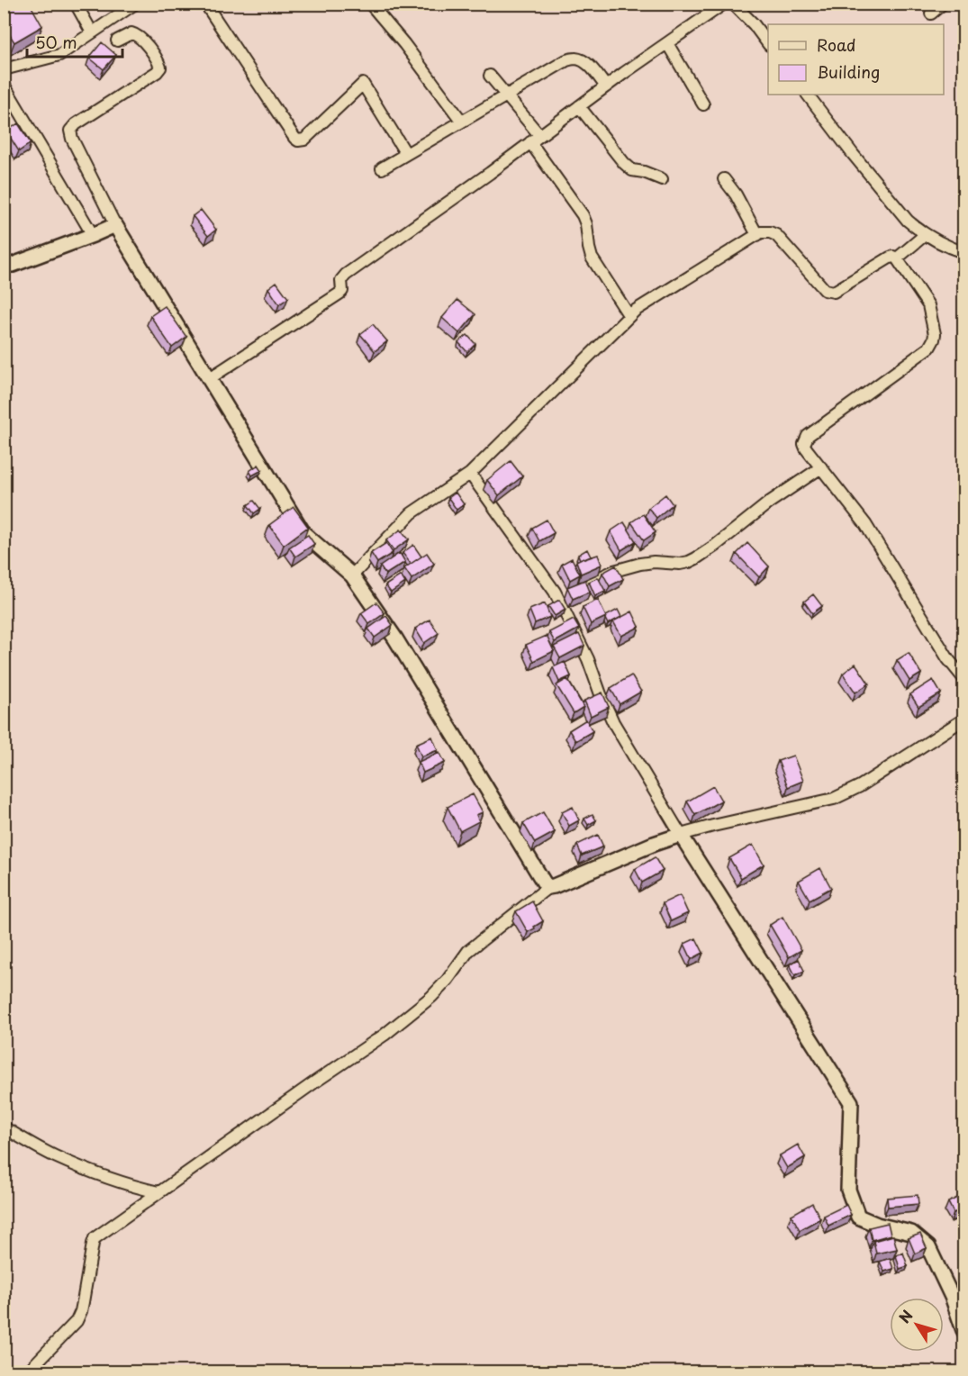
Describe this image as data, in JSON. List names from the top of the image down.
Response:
{
  "legend": ["Road", "Building"],
  "scale_bar": "50 m",
  "north": "top left"
}
